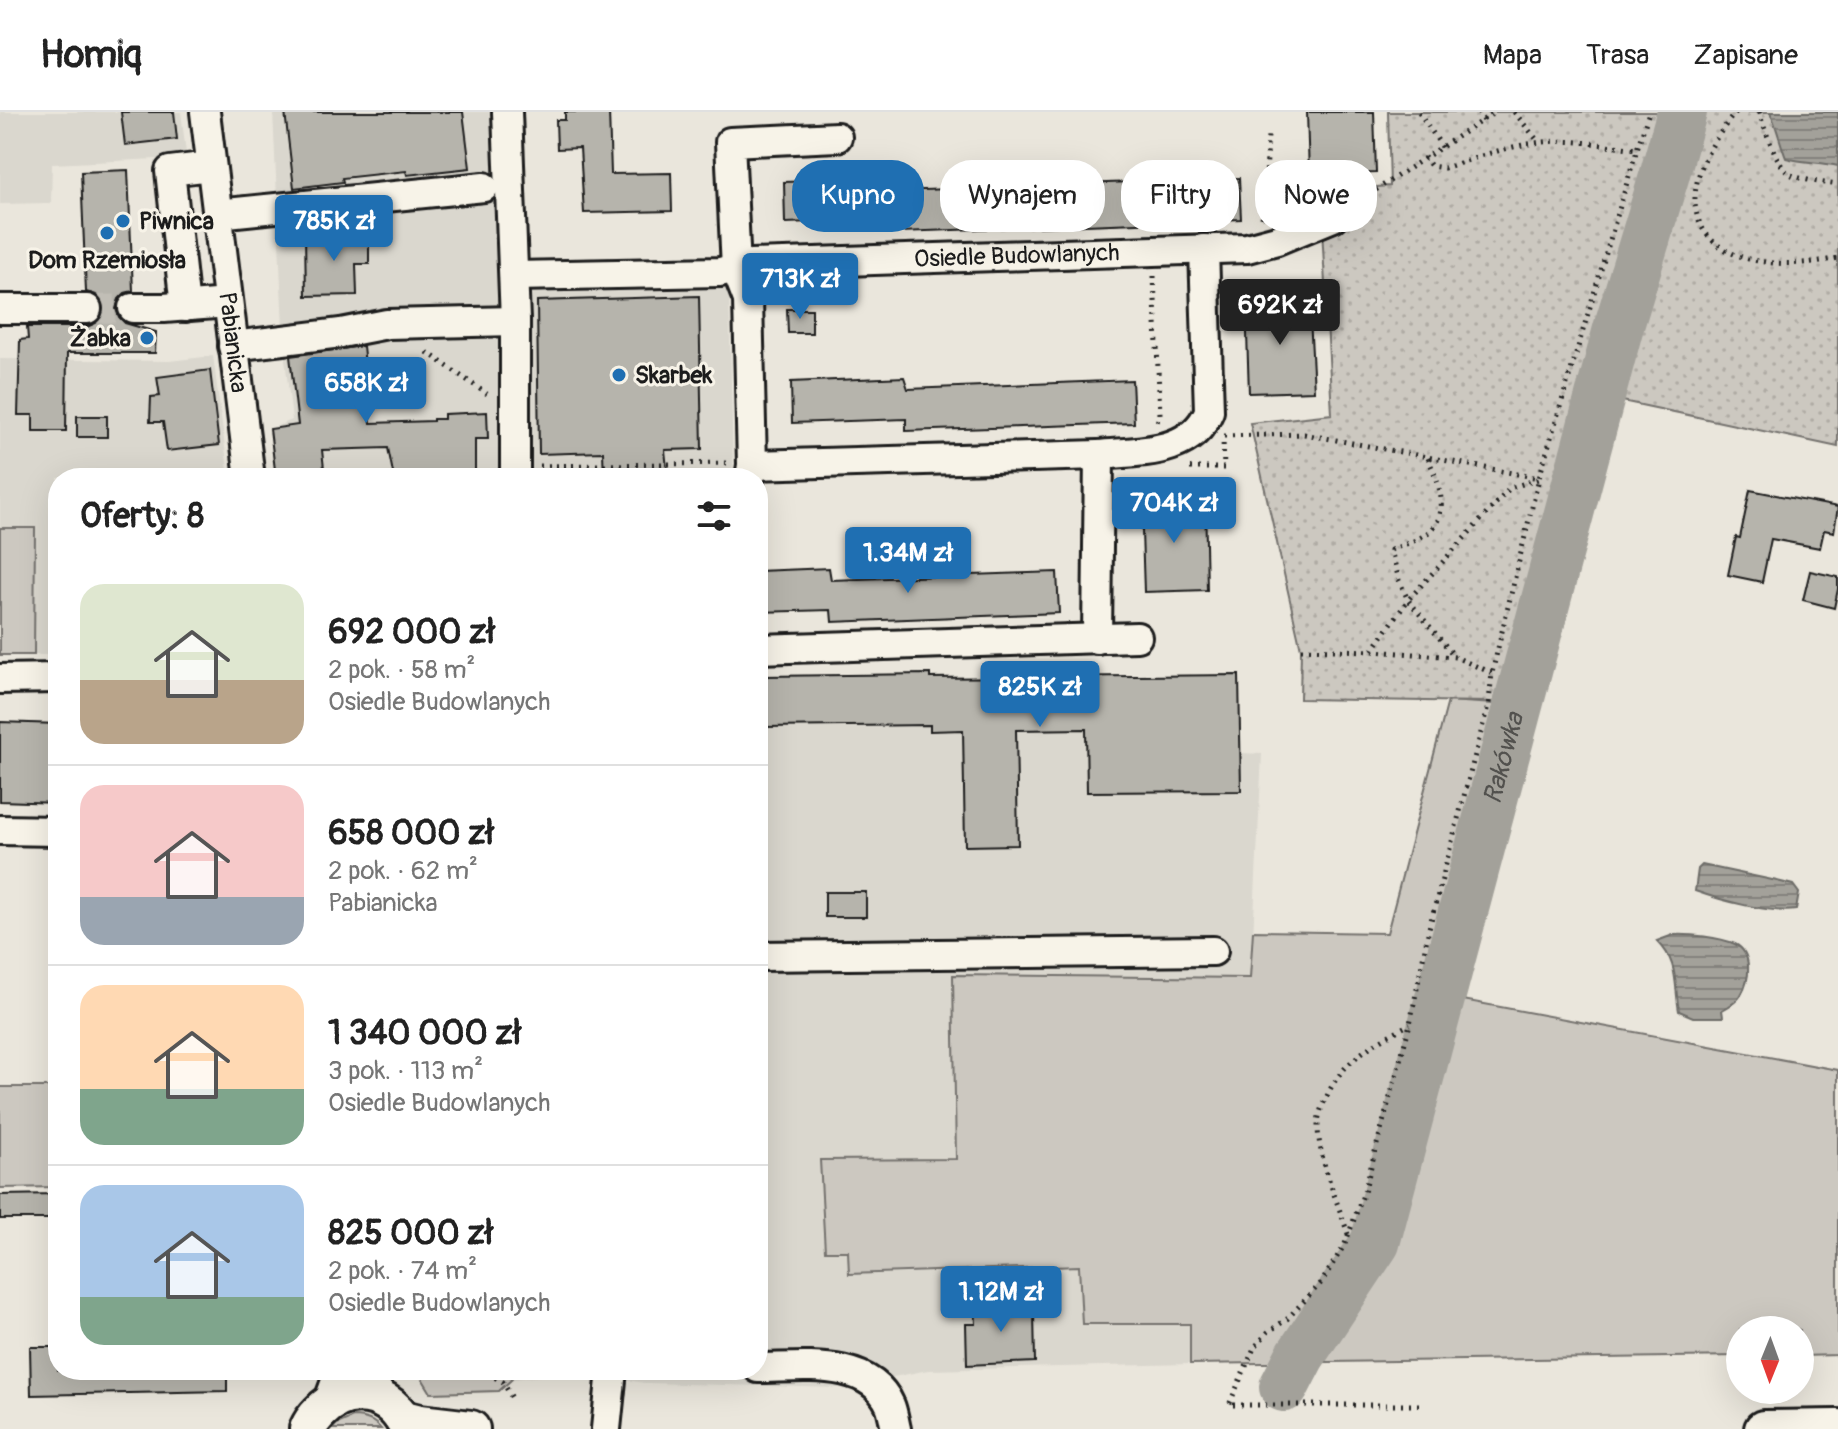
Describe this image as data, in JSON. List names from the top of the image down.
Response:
{
  "streets": {
    "street": ["Osiedle Budowlanych", "Pabianicka"]
  },
  "water": ["Rakówka"],
  "places": [
    "Piwnica",
    "Dom Rzemiosła",
    "Żabka",
    "Skarbek"
  ],
  "north": "bottom",
  "page": {
    "header": "Homiq",
    "nav": ["Mapa", "Trasa", "Zapisane"],
    "chip": [
      "Kupno",
      "Wynajem",
      "Filtry",
      "Nowe"
    ],
    "price": [
      "785K zł",
      "713K zł",
      "692K zł",
      "658K zł",
      "704K zł",
      "1.34M zł",
      "825K zł",
      "1.12M zł"
    ],
    "heading": "Oferty: 8",
    "list": [
      {
        "name": "692 000 zł",
        "note": "2 pok. · 58 m² · Osiedle Budowlanych"
      },
      {
        "name": "658 000 zł",
        "note": "2 pok. · 62 m² · Pabianicka"
      },
      {
        "name": "1 340 000 zł",
        "note": "3 pok. · 113 m² · Osiedle Budowlanych"
      },
      {
        "name": "825 000 zł",
        "note": "2 pok. · 74 m² · Osiedle Budowlanych"
      }
    ]
  }
}
